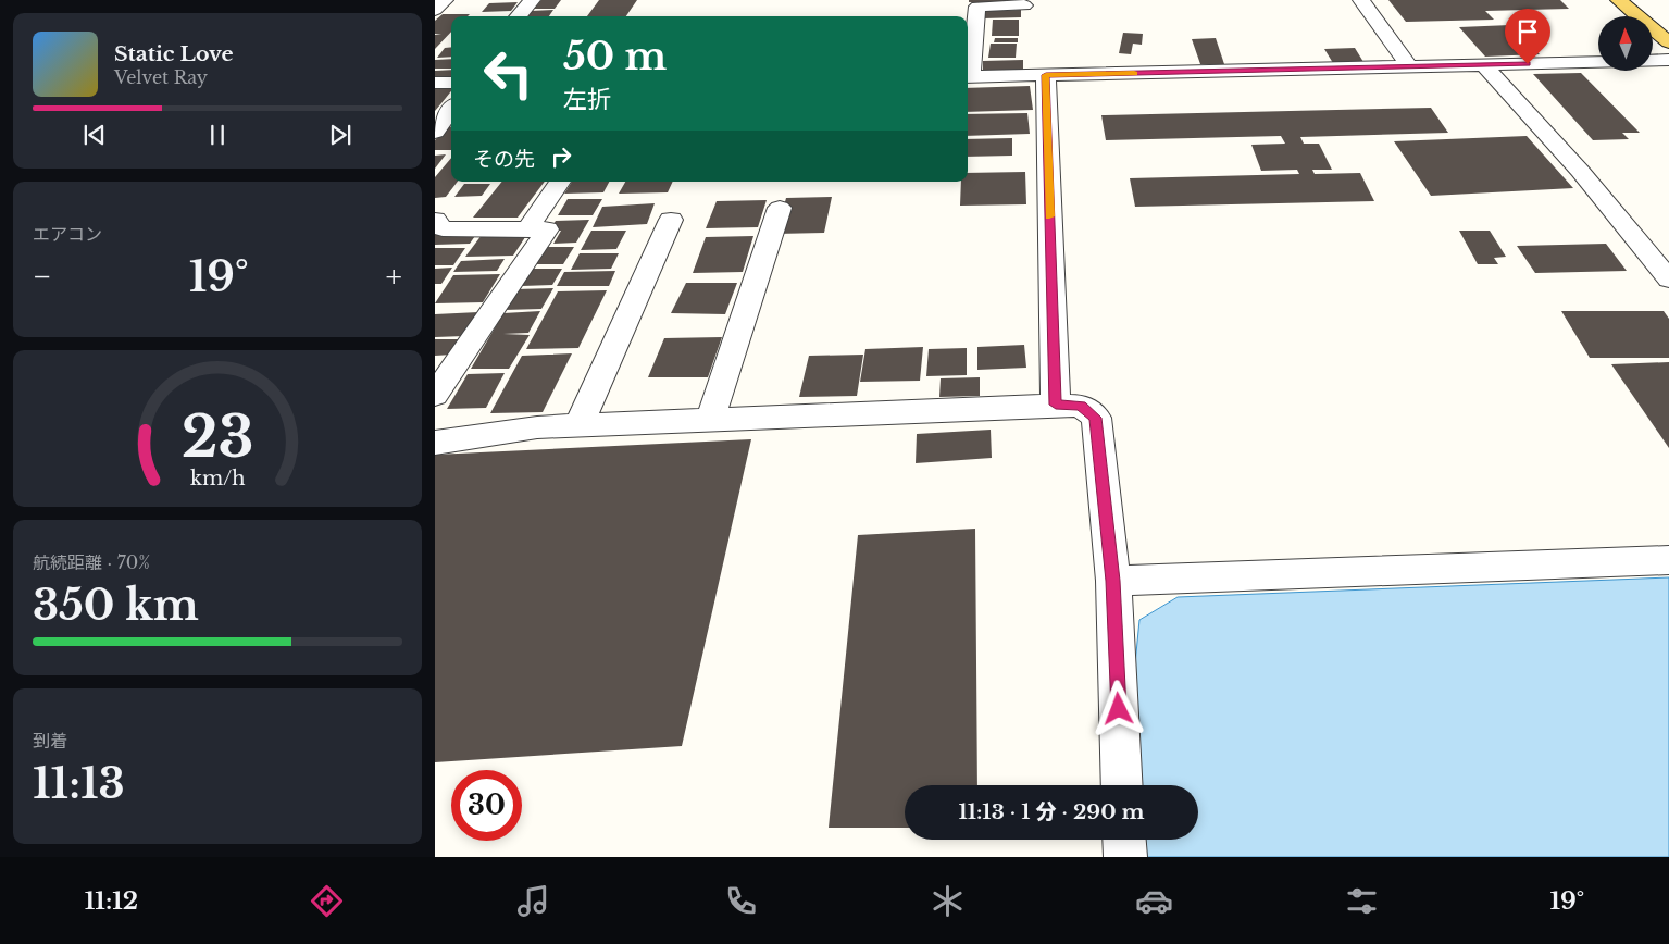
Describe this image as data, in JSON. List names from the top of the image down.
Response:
{
  "north": "top",
  "page": {
    "turn": ["50 m", "左折"],
    "song": ["Static Love", "Velvet Ray"],
    "then": "その先",
    "tile": [
      "エアコン",
      ["航続距離 · 70%", "350 km"],
      ["到着", "11:13"]
    ],
    "heat": ["−", "19°", "+"],
    "limit": "30",
    "trip": "11:13 · 1 分 · 290 m",
    "tabs": ["11:12", "19°"],
    "gauge": ["23", "km/h"]
  }
}
